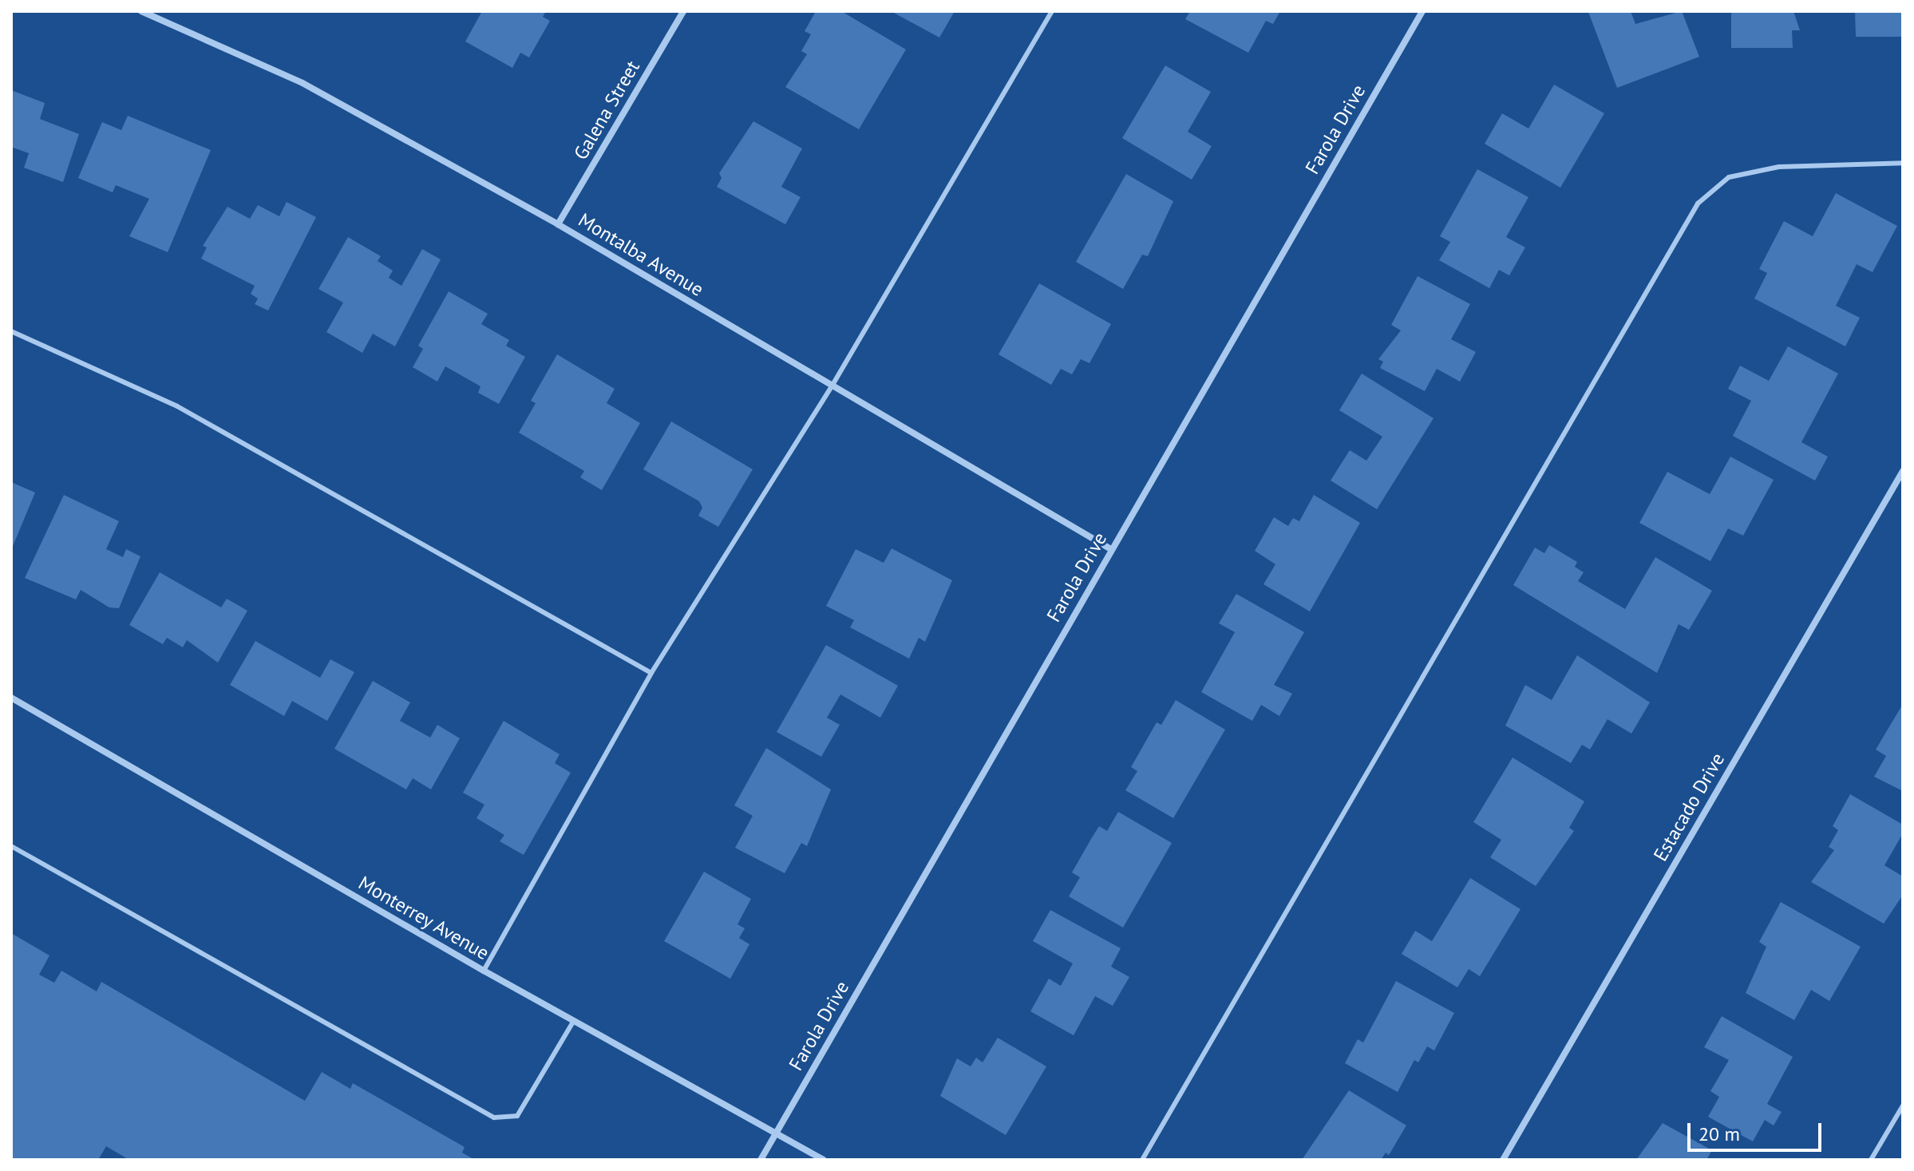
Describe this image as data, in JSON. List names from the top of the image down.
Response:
{
  "streets": {
    "street": [
      "Galena Street",
      "Farola Drive",
      "Montalba Avenue",
      "Estacado Drive",
      "Monterrey Avenue"
    ]
  },
  "crossings": [
    ["Galena Street", "Montalba Avenue"],
    ["Farola Drive", "Montalba Avenue"],
    ["Farola Drive", "Monterrey Avenue"]
  ],
  "scale_bar": "20 m"
}
